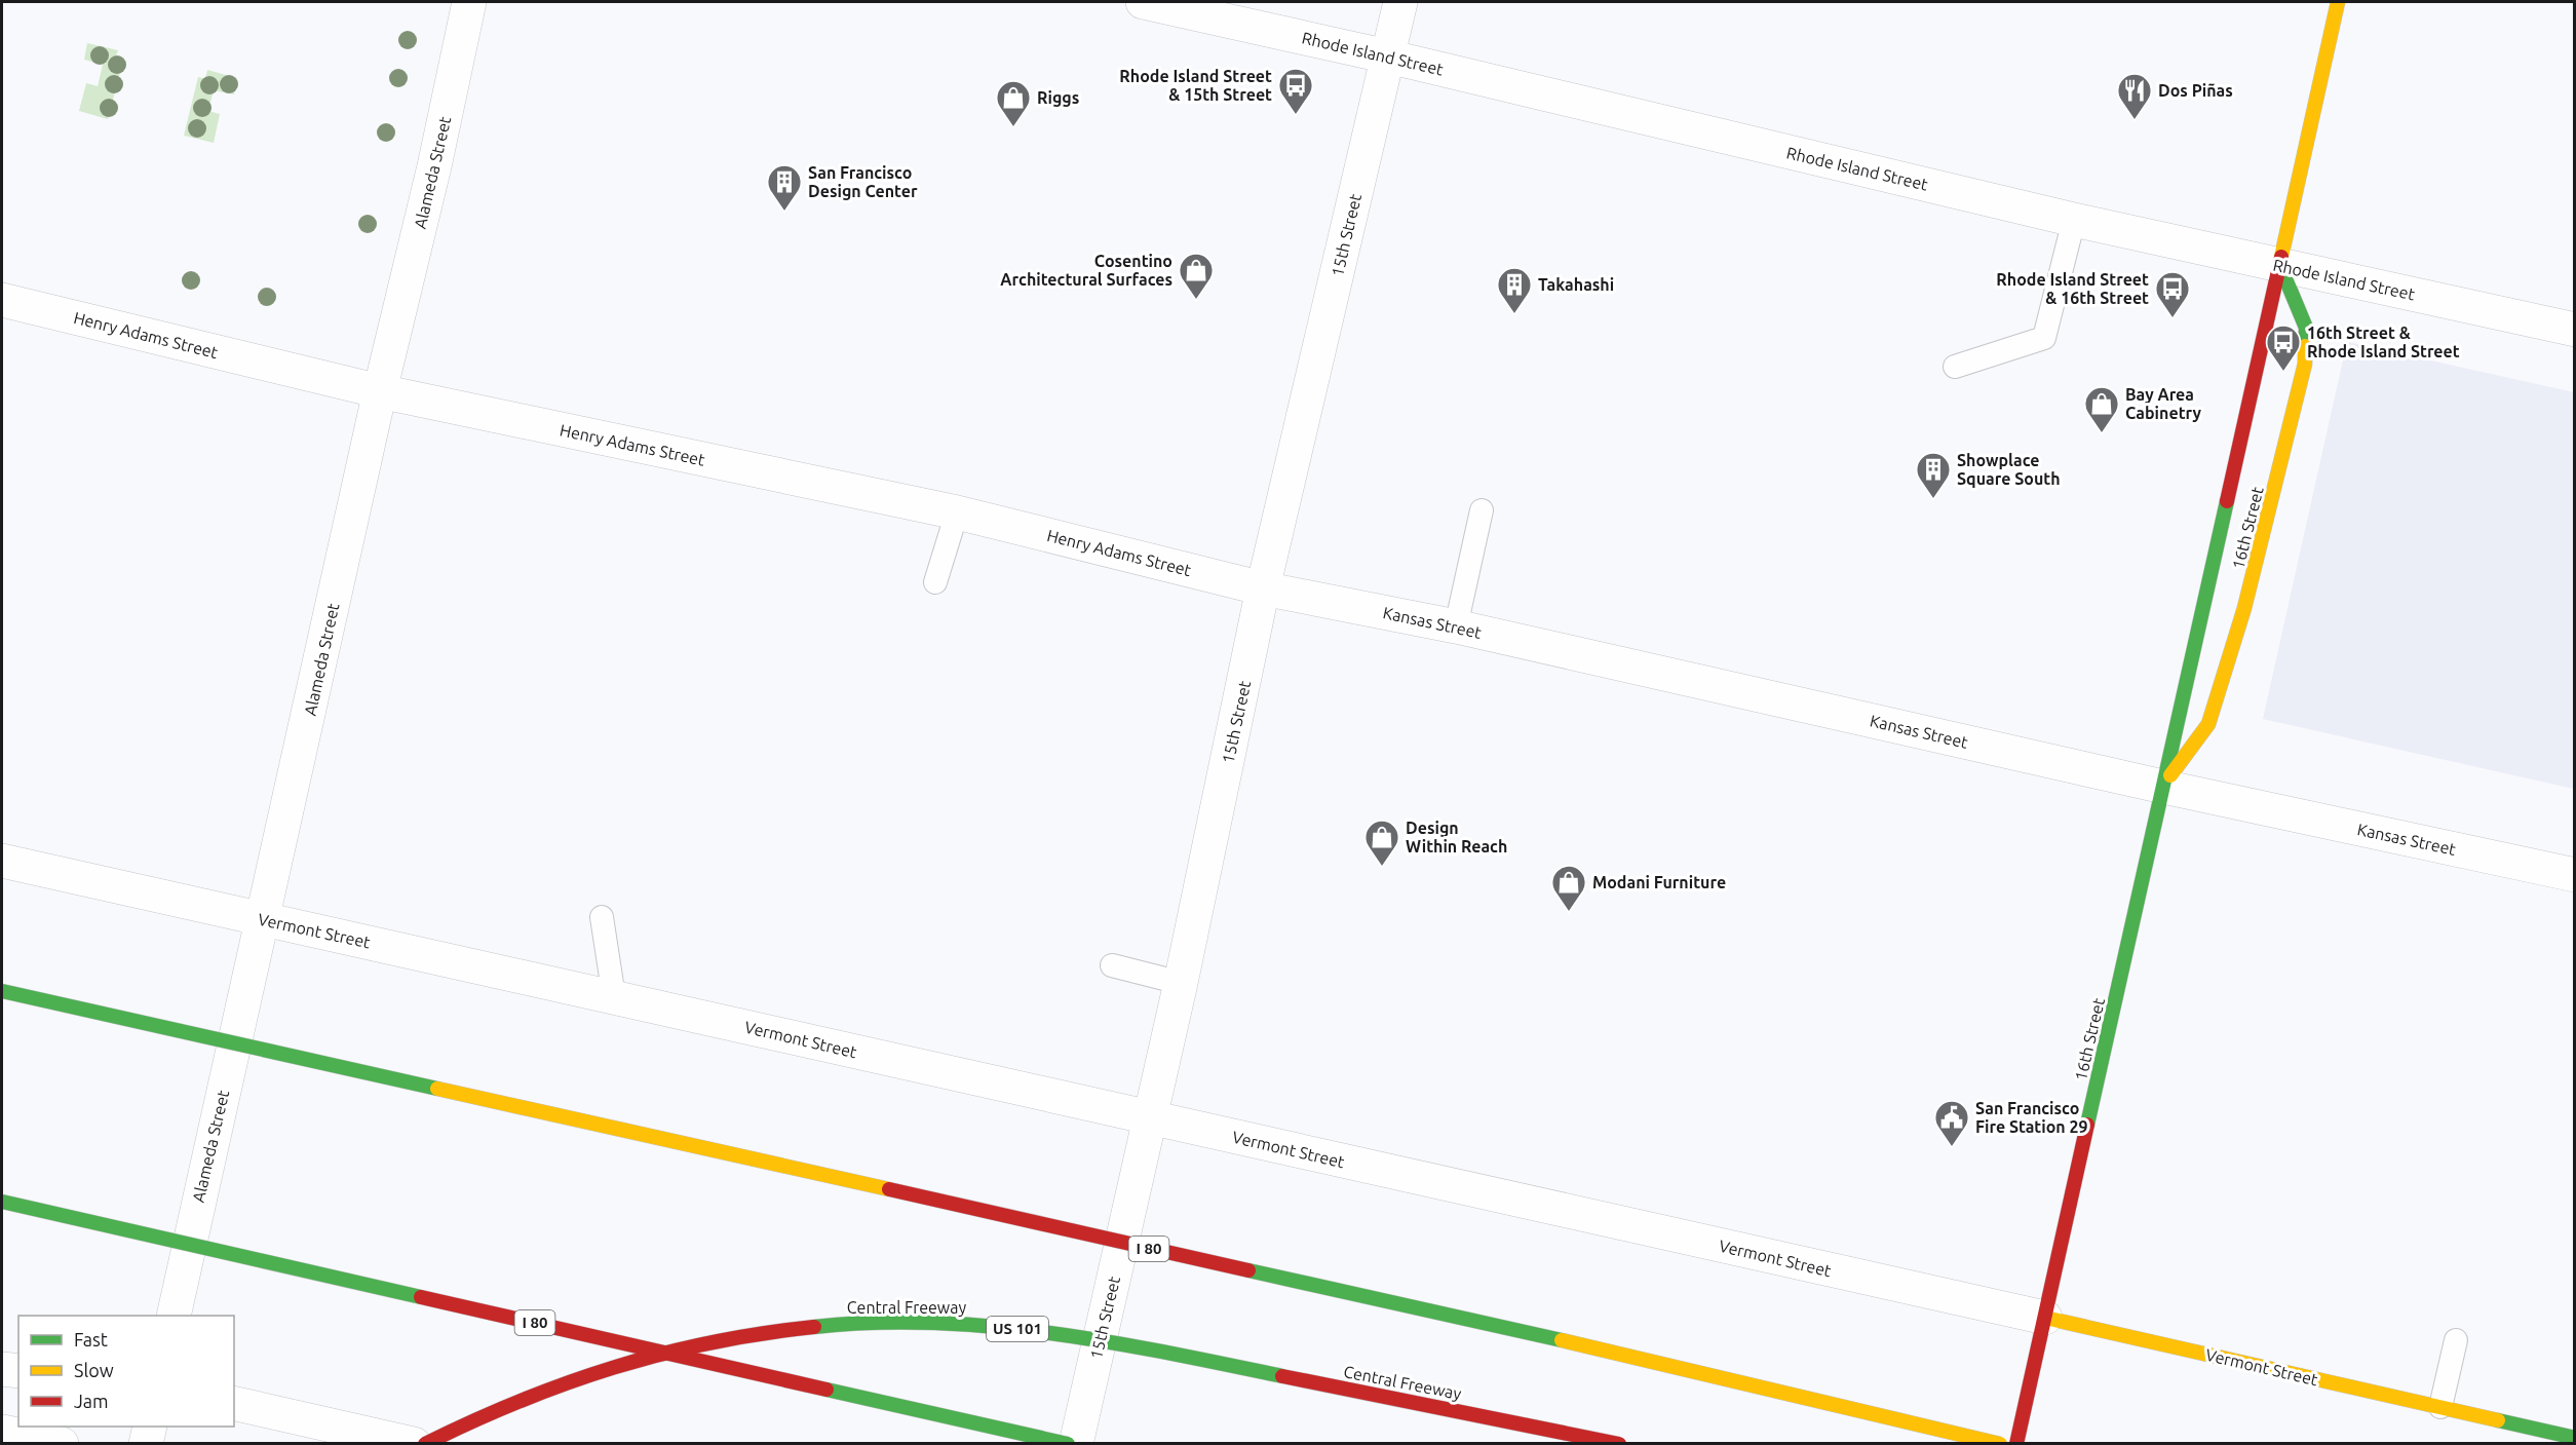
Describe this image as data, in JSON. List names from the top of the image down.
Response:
{
  "streets": {
    "main road": [
      "16th Street",
      "Vermont Street",
      "I 80",
      "Central Freeway",
      "US 101"
    ],
    "street": [
      "Rhode Island Street",
      "Alameda Street",
      "15th Street",
      "Henry Adams Street",
      "Kansas Street"
    ]
  },
  "crossings": [
    ["Rhode Island Street", "15th Street"],
    ["Rhode Island Street", "16th Street"],
    ["Alameda Street", "Henry Adams Street"],
    ["Alameda Street", "Vermont Street"],
    ["15th Street", "Henry Adams Street"],
    ["15th Street", "Kansas Street"],
    ["15th Street", "Vermont Street"],
    ["Henry Adams Street", "Kansas Street"],
    ["16th Street", "Kansas Street"],
    ["16th Street", "Vermont Street"]
  ],
  "places": {
    "bus stop": ["Rhode Island Street & 15th Street", "Rhode Island Street & 16th Street", "16th Street & Rhode Island Street"],
    "restaurant": ["Dos Piñas"],
    "shop": [
      "Riggs",
      "Cosentino Architectural Surfaces",
      "Bay Area Cabinetry",
      "Design Within Reach",
      "Modani Furniture"
    ],
    "building": ["San Francisco Design Center", "Takahashi", "Showplace Square South"],
    "public building": ["San Francisco Fire Station 29"]
  },
  "legend": ["Fast", "Slow", "Jam"]
}
